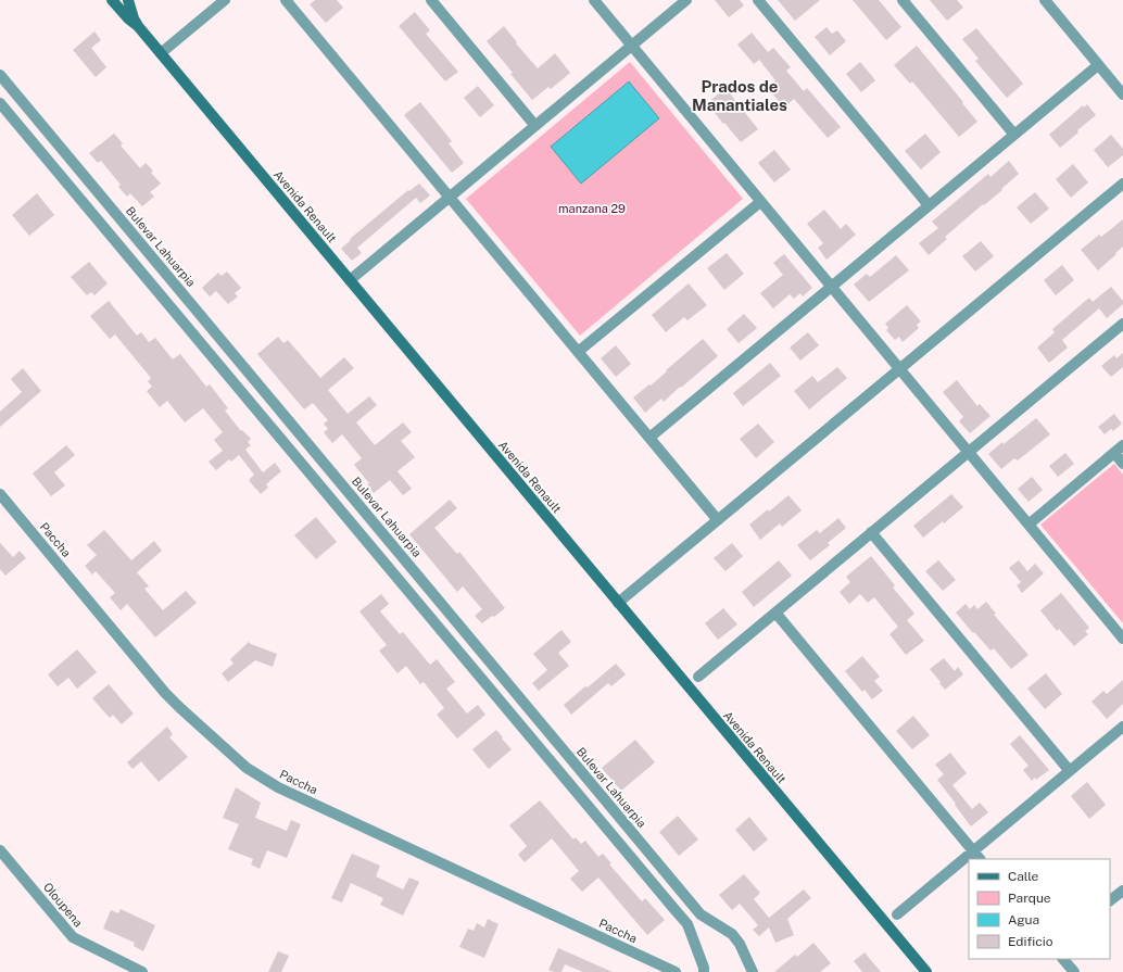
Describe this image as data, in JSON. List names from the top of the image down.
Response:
{
  "streets": {
    "street": [
      "Avenida Renault",
      "Bulevar Lahuarpia",
      "Paccha",
      "Oloupena"
    ]
  },
  "districts": ["Prados de Manantiales"],
  "parks": ["manzana 29"],
  "legend": [
    "Calle",
    "Parque",
    "Agua",
    "Edificio"
  ]
}
